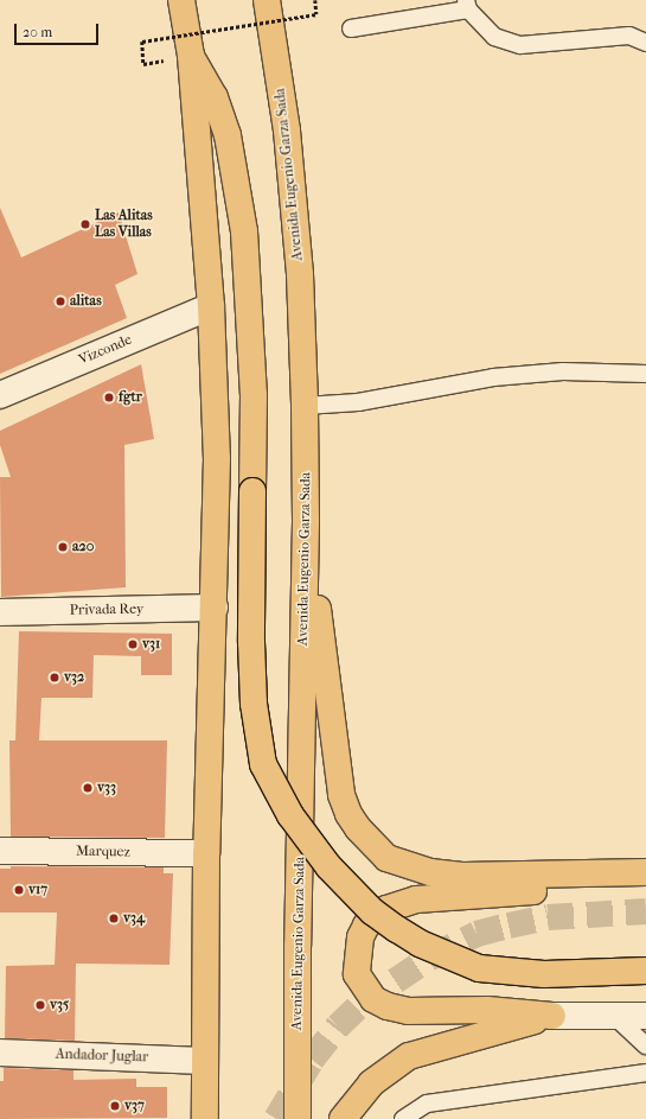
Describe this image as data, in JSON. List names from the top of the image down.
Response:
{
  "streets": {
    "highway": ["Avenida Eugenio Garza Sada"],
    "street": [
      "Vizconde",
      "Privada Rey",
      "Marquez",
      "Andador Juglar"
    ]
  },
  "places": [
    "Las Alitas Las Villas",
    "alitas",
    "fgtr",
    "a20",
    "v31",
    "v32",
    "v33",
    "v17",
    "v34",
    "v35",
    "v37"
  ],
  "scale_bar": "20 m"
}
